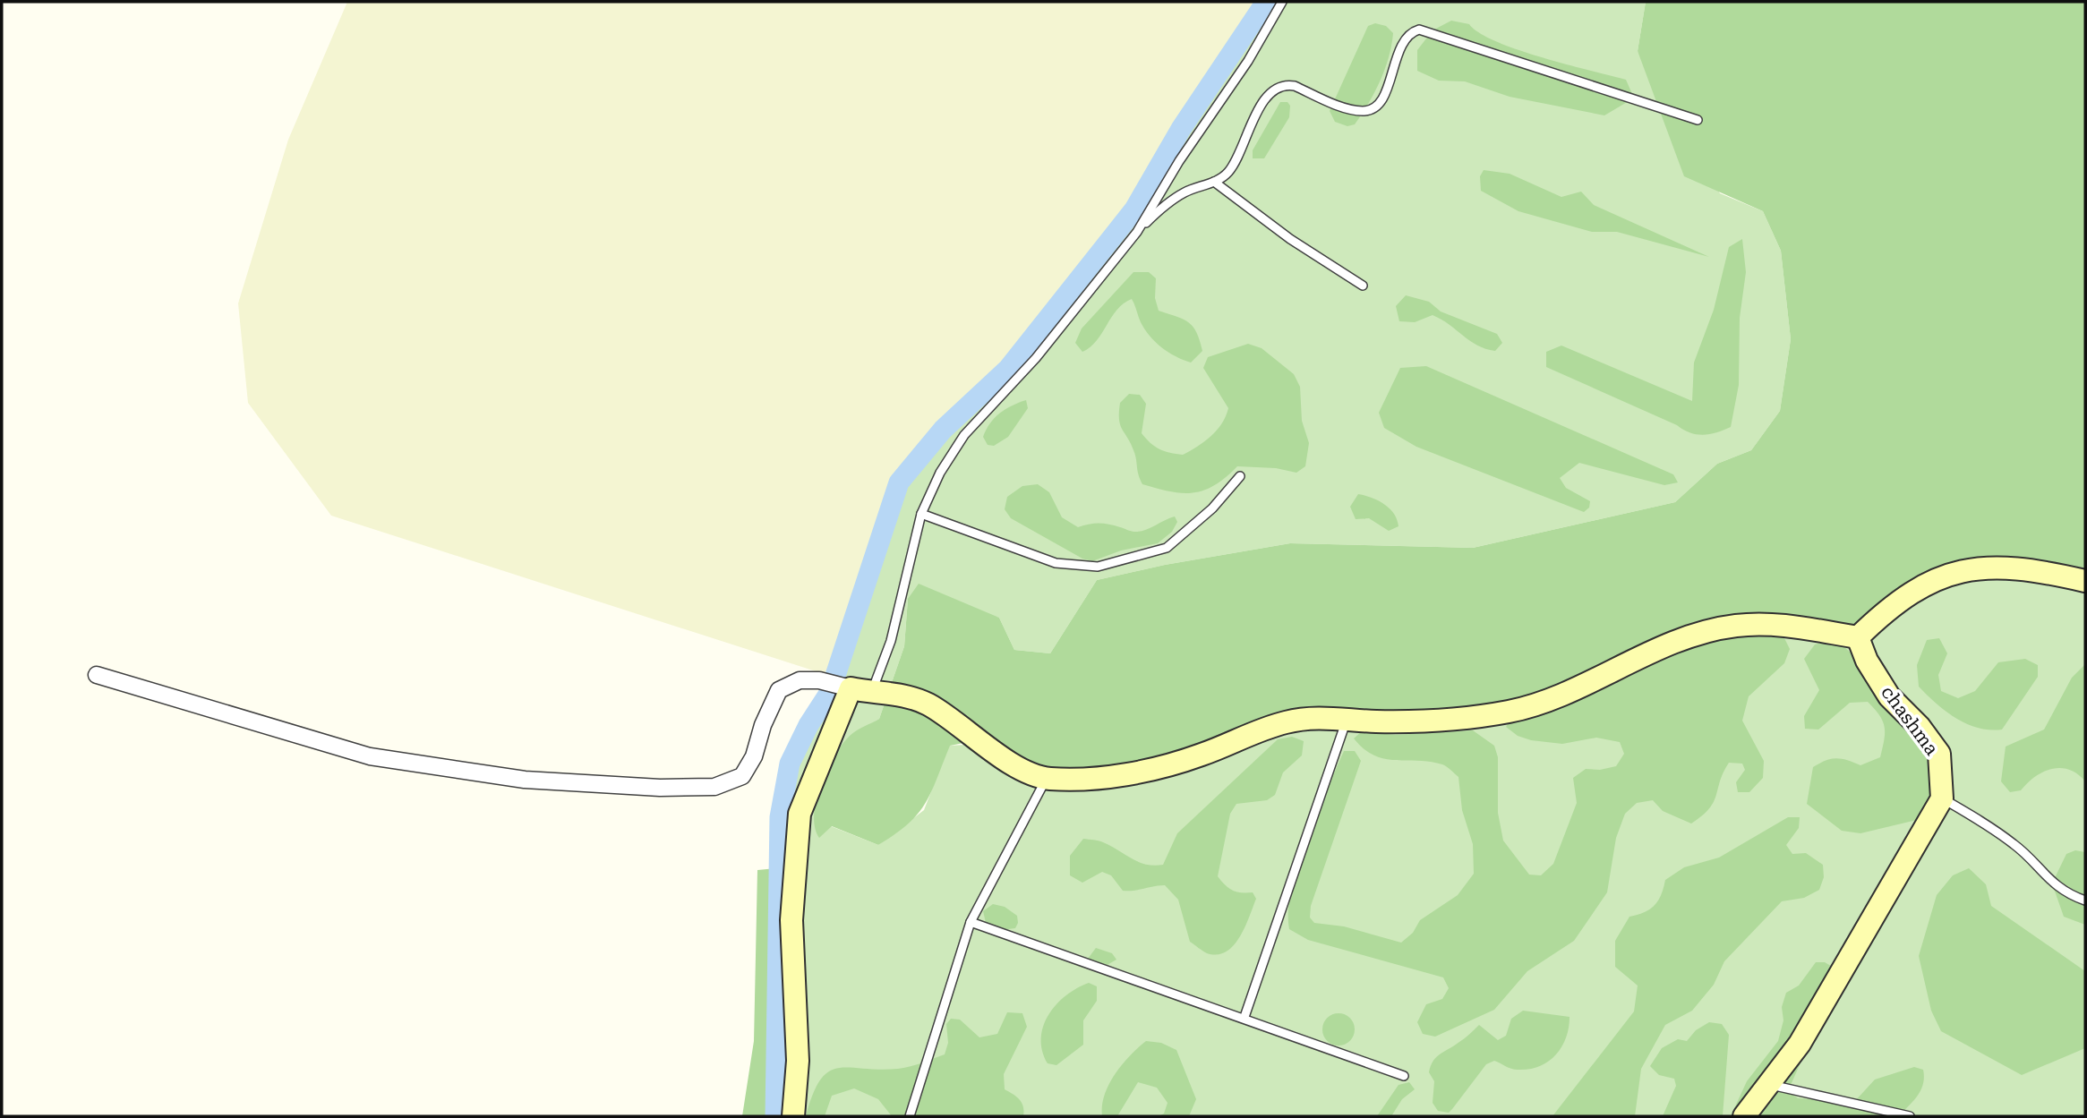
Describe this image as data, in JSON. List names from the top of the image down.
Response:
{
  "streets": {
    "street": ["сhashma"]
  }
}
